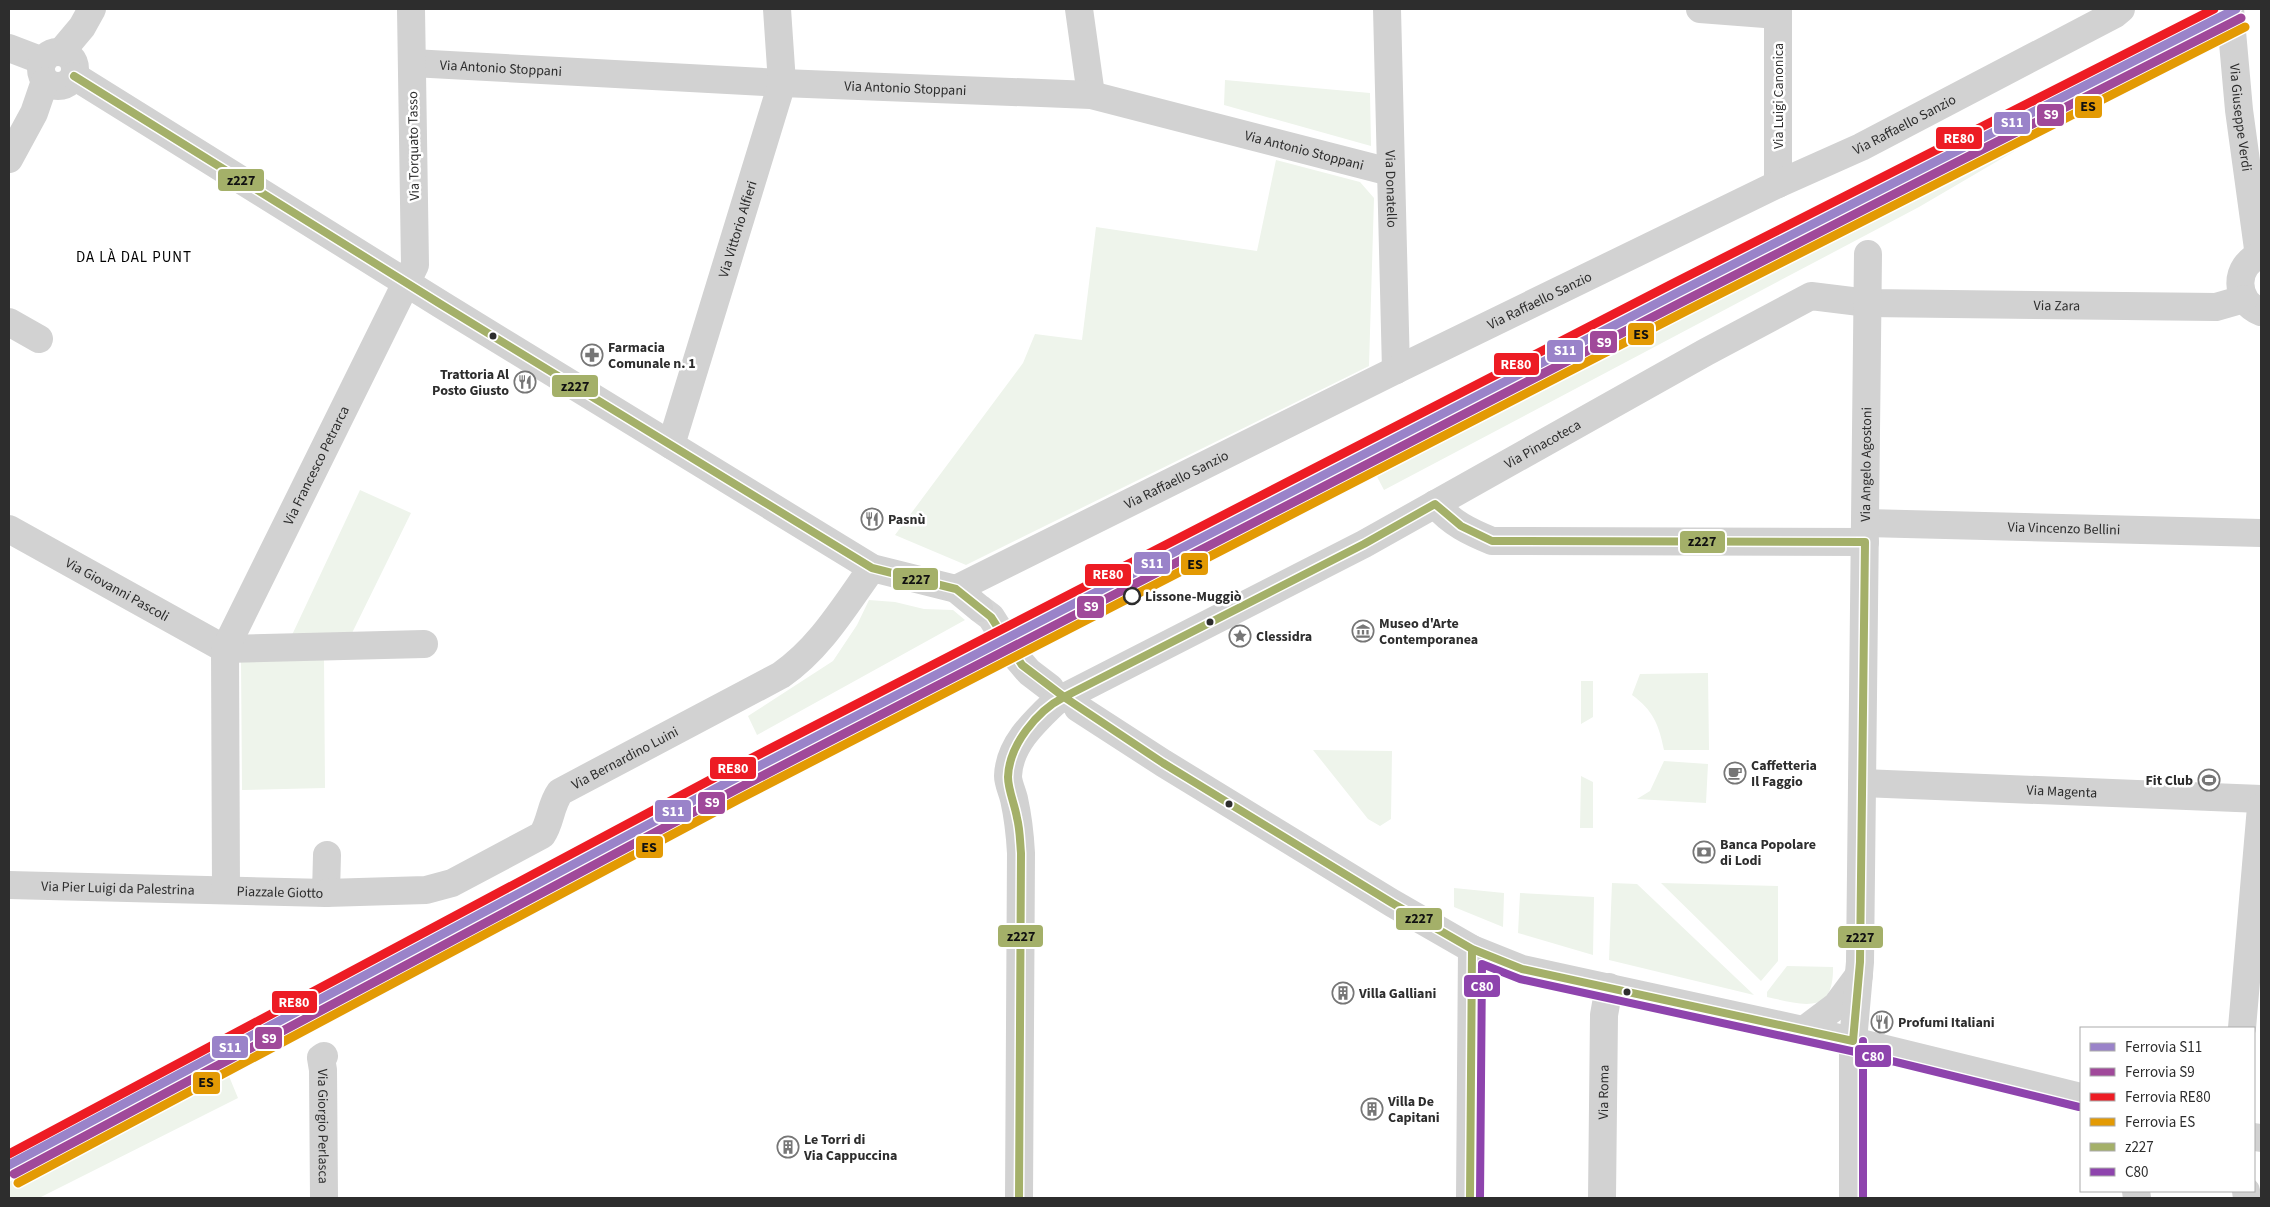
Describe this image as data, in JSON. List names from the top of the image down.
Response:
{
  "streets": {
    "street": [
      "Via Antonio Stoppani",
      "Via Luigi Canonica",
      "Via Giuseppe Verdi",
      "Via Raffaello Sanzio",
      "Via Torquato Tasso",
      "Via Donatello",
      "Via Vittorio Alfieri",
      "Via Zara",
      "Via Pinacoteca",
      "Via Francesco Petrarca",
      "Via Angelo Agostoni",
      "Via Vincenzo Bellini",
      "Via Giovanni Pascoli",
      "Via Bernardino Luini",
      "Via Magenta",
      "Via Pier Luigi da Palestrina",
      "Piazzale Giotto",
      "Via Roma",
      "Via Giorgio Perlasca"
    ]
  },
  "crossings": [
    ["Via Antonio Stoppani", "Via Torquato Tasso"],
    ["Via Antonio Stoppani", "Via Donatello"],
    ["Via Antonio Stoppani", "Via Vittorio Alfieri"],
    ["Via Luigi Canonica", "Via Raffaello Sanzio"],
    ["Via Giuseppe Verdi", "Via Zara"],
    ["Via Raffaello Sanzio", "Via Donatello"],
    ["Via Torquato Tasso", "Via Francesco Petrarca"],
    ["Via Zara", "Via Pinacoteca"],
    ["Via Zara", "Via Angelo Agostoni"],
    ["Via Pinacoteca", "Via Angelo Agostoni"],
    ["Via Pinacoteca", "Via Vincenzo Bellini"],
    ["Via Francesco Petrarca", "Via Giovanni Pascoli"],
    ["Via Francesco Petrarca", "Via Pier Luigi da Palestrina"],
    ["Via Francesco Petrarca", "Piazzale Giotto"],
    ["Via Angelo Agostoni", "Via Vincenzo Bellini"],
    ["Via Angelo Agostoni", "Via Magenta"],
    ["Via Bernardino Luini", "Piazzale Giotto"],
    ["Via Pier Luigi da Palestrina", "Piazzale Giotto"]
  ],
  "districts": ["DA LÀ DAL PUNT"],
  "places": {
    "pharmacy": ["Farmacia Comunale n. 1"],
    "restaurant": ["Trattoria Al Posto Giusto", "Pasnù", "Profumi Italiani"],
    "other": ["Lissone-Muggiò"],
    "museum": ["Museo d'Arte Contemporanea"],
    "place": ["Clessidra"],
    "cafe": ["Caffetteria Il Faggio"],
    "sports": ["Fit Club"],
    "bank": ["Banca Popolare di Lodi"],
    "building": ["Villa Galliani", "Villa De Capitani", "Le Torri di Via Cappuccina"]
  },
  "lines": [
    "rail line S11",
    "rail line RE80",
    "rail line S9",
    "rail line ES",
    "transit line z227",
    "transit line C80"
  ],
  "legend": [
    "Ferrovia S11",
    "Ferrovia S9",
    "Ferrovia RE80",
    "Ferrovia ES",
    "z227",
    "C80"
  ]
}
